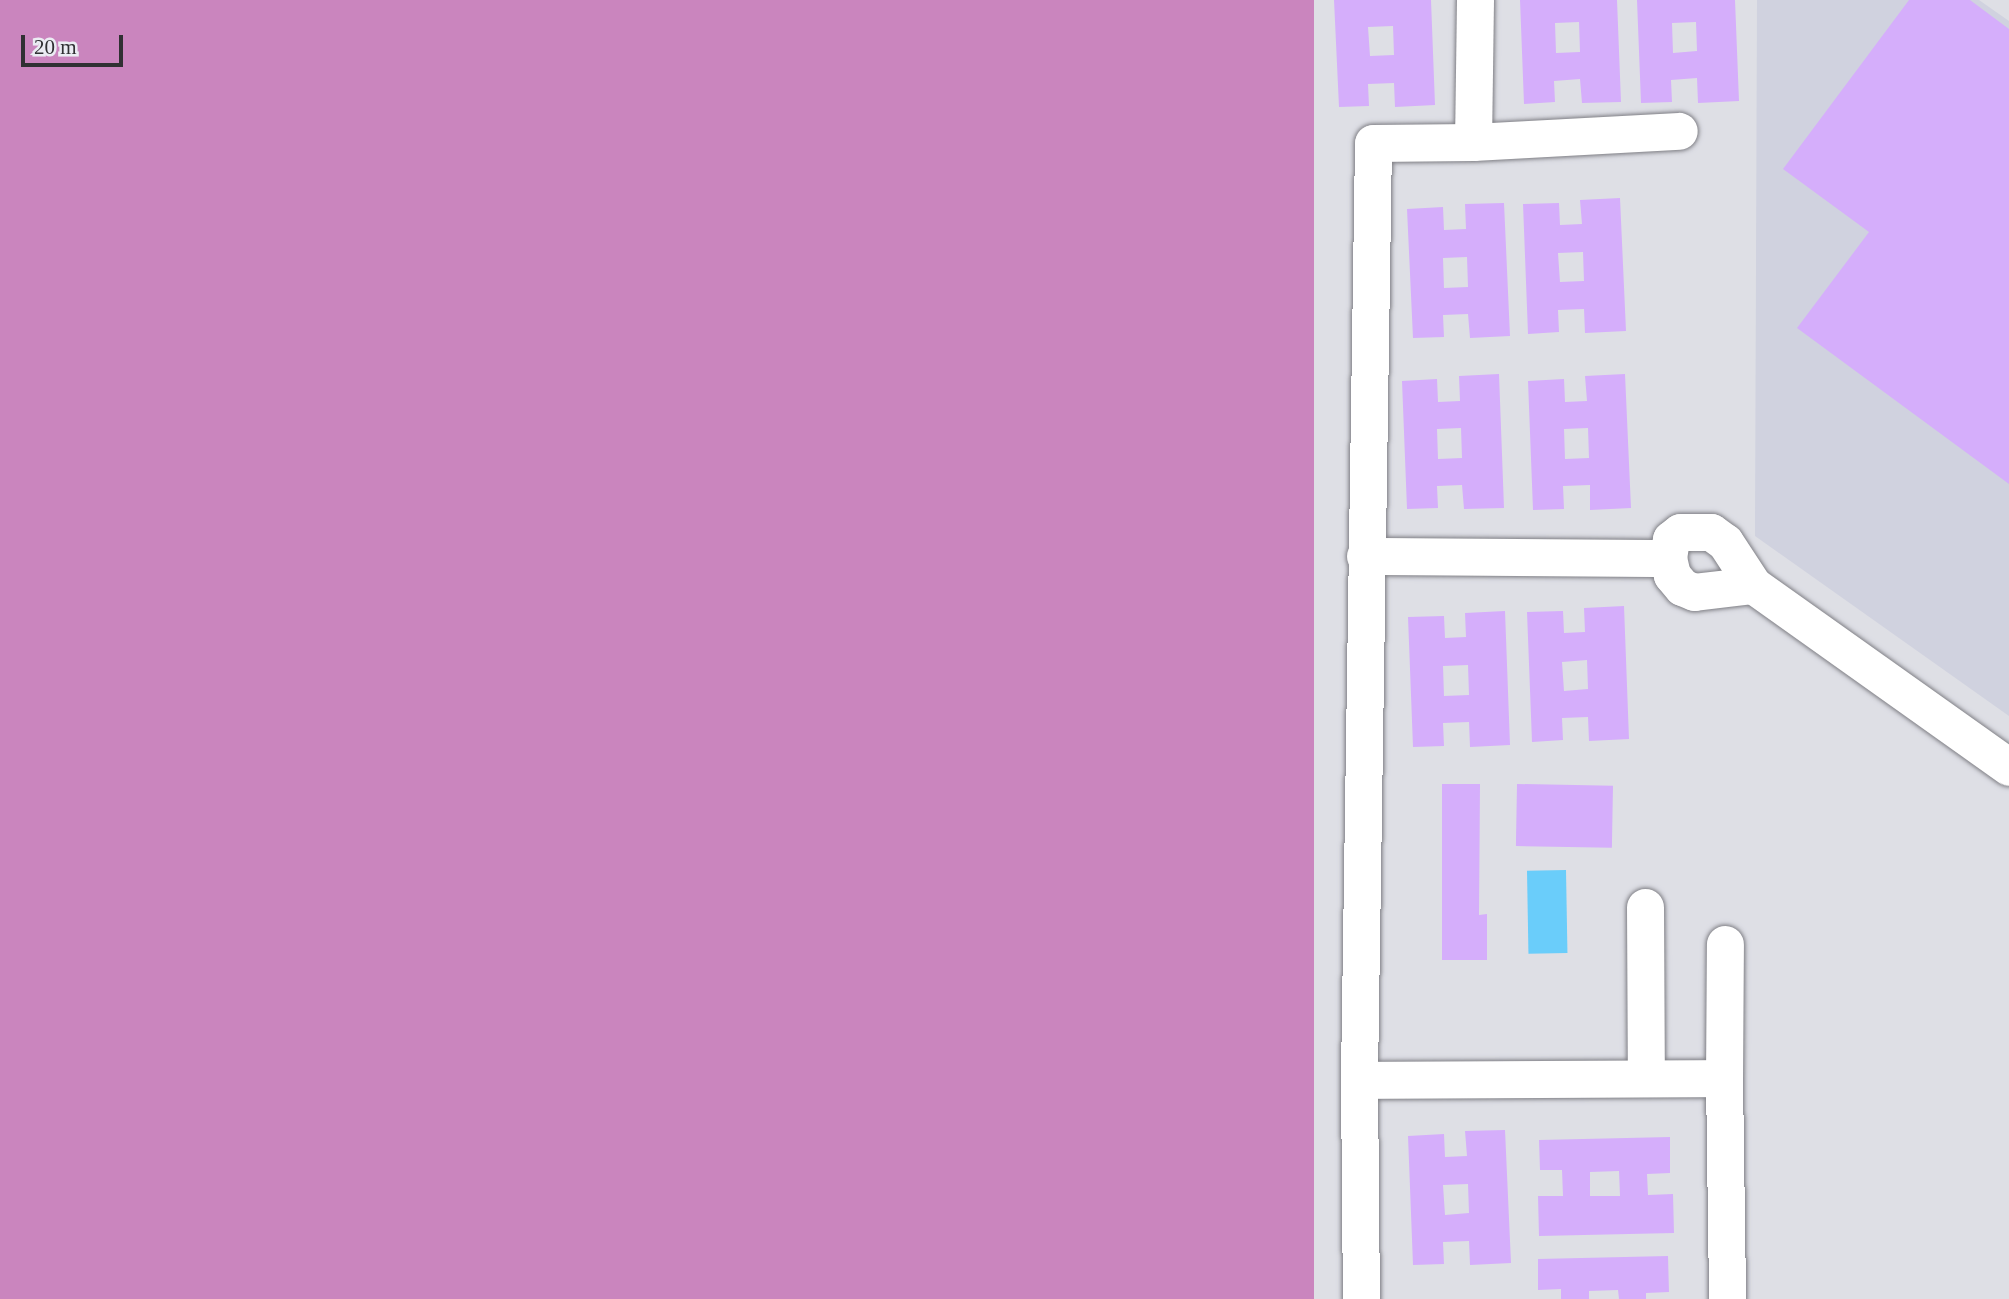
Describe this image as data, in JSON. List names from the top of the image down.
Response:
{
  "scale_bar": "20 m"
}
